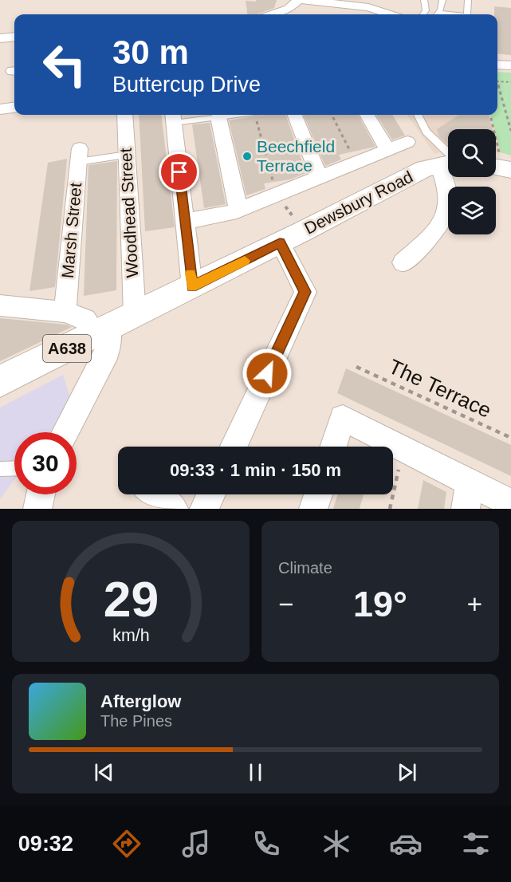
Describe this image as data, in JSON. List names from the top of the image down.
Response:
{
  "streets": {
    "main road": ["Dewsbury Road", "A638"],
    "street": ["Woodhead Street", "Marsh Street"],
    "path": ["The Terrace"]
  },
  "crossings": [
    ["Dewsbury Road", "Woodhead Street"],
    ["Dewsbury Road", "A638"],
    ["Woodhead Street", "A638"]
  ],
  "places": ["Beechfield Terrace"],
  "page": {
    "turn": ["30 m", "Buttercup Drive"],
    "limit": "30",
    "trip": "09:33 · 1 min · 150 m",
    "tile": "Climate",
    "heat": ["−", "19°", "+"],
    "song": ["Afterglow", "The Pines"],
    "tabs": "09:32",
    "gauge": ["29", "km/h"]
  }
}
